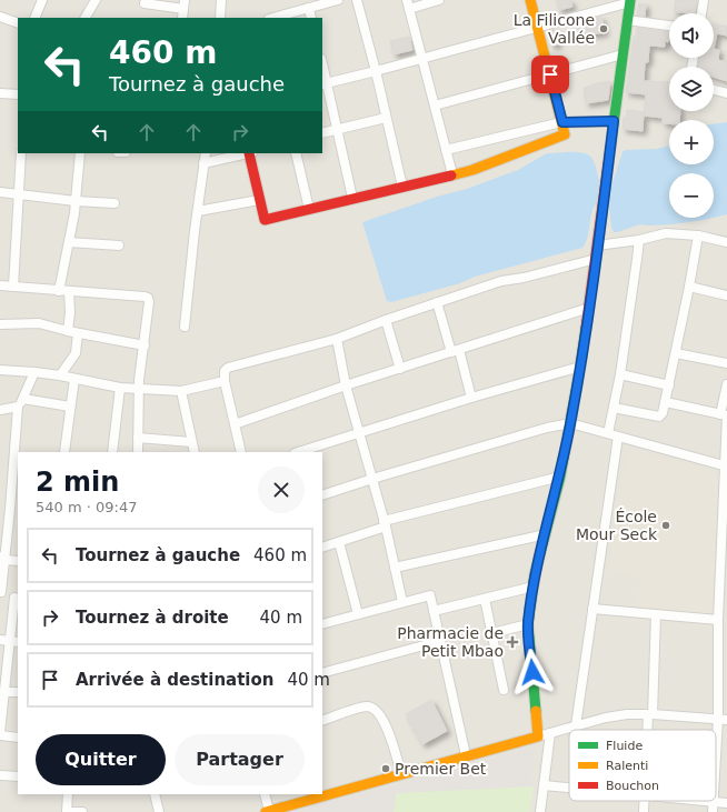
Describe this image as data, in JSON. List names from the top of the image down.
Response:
{
  "places": {
    "other": ["La Filicone Vallée", "École Mour Seck", "Premier Bet"],
    "health": ["Pharmacie de Petit Mbao"]
  },
  "legend": ["Fluide", "Ralenti", "Bouchon"],
  "page": {
    "map_buttons": ["+", "−"],
    "turn": ["460 m", "Tournez à gauche"],
    "heading": ["2 min", "540 m · 09:47"],
    "list": [
      {
        "name": "Tournez à gauche",
        "value": "460 m"
      },
      {
        "name": "Tournez à droite",
        "value": "40 m"
      },
      {
        "name": "Arrivée à destination",
        "value": "40 m"
      }
    ],
    "buttons": ["Quitter", "Partager"]
  }
}
